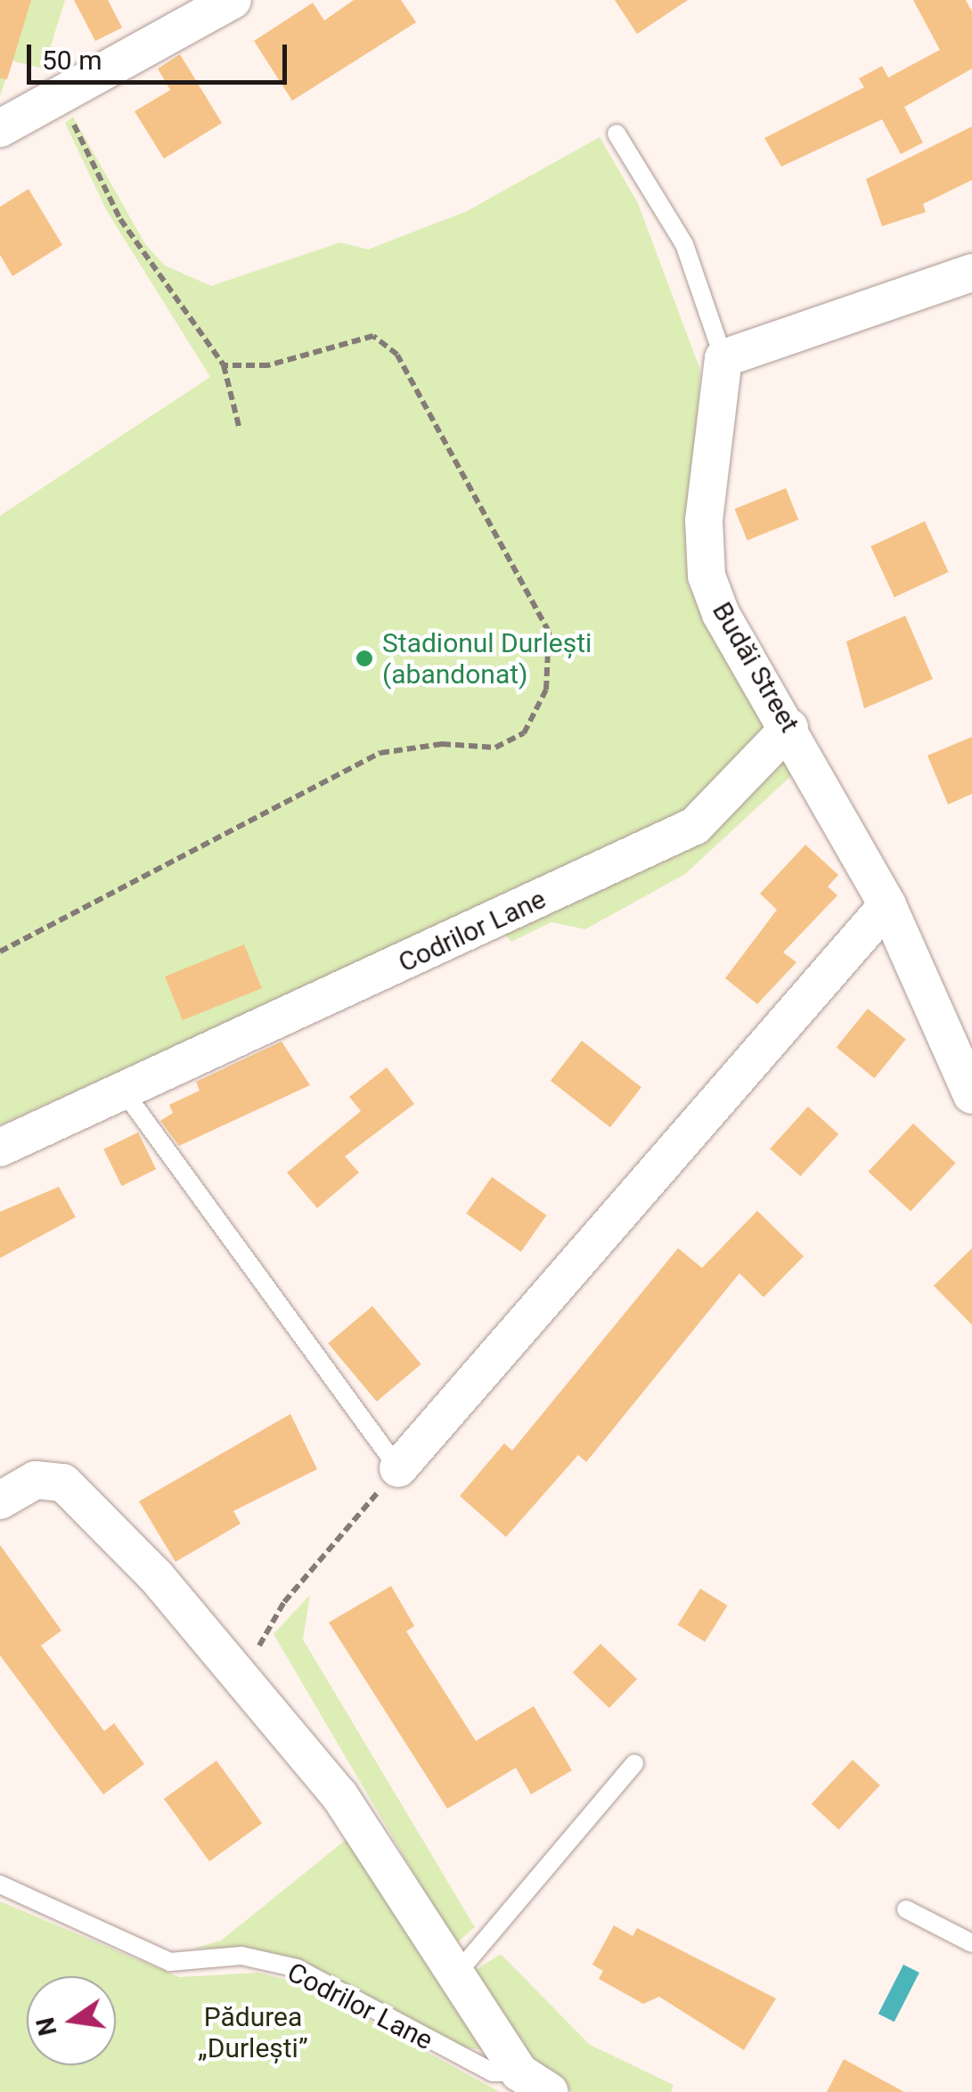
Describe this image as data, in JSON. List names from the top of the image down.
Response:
{
  "streets": {
    "street": ["Budăi Street", "Codrilor Lane"]
  },
  "crossings": [
    ["Budăi Street", "Codrilor Lane"]
  ],
  "parks": ["Pădurea „Durlești”"],
  "places": ["Stadionul Durlești (abandonat)"],
  "scale_bar": "50 m",
  "north": "left"
}
